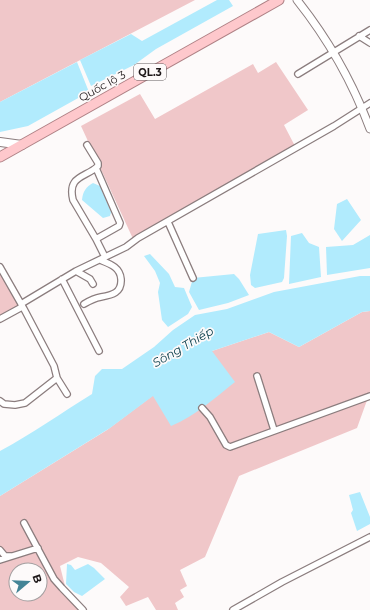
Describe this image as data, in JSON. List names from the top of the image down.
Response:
{
  "streets": {
    "highway": ["QL.3", "Quốc lộ 3"]
  },
  "water": ["Sông Thiếp"],
  "north": "right"
}
